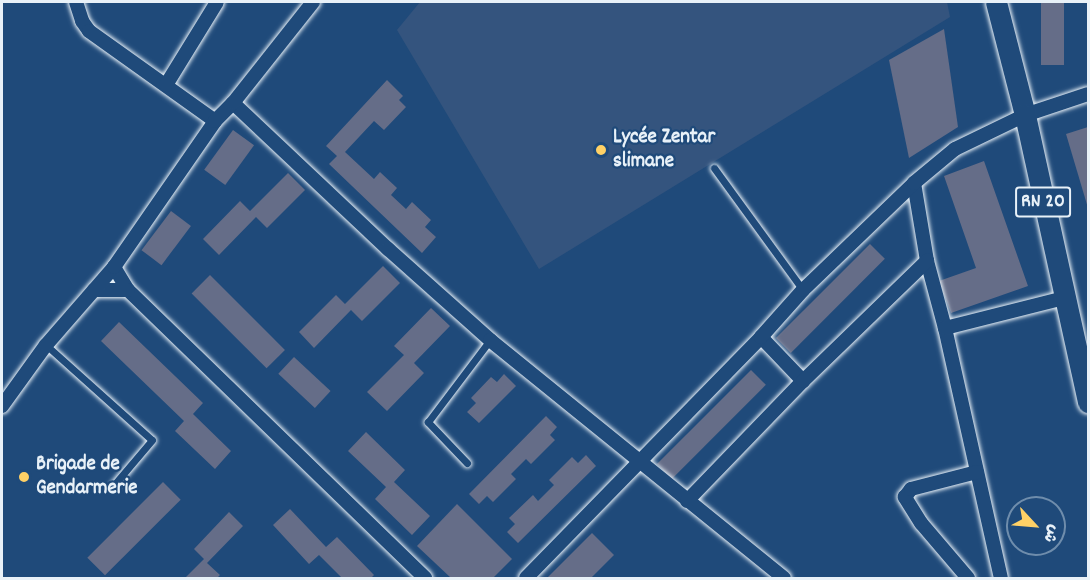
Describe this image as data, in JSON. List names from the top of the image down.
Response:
{
  "streets": {
    "main road": ["RN 20"]
  },
  "places": ["Lycée Zentar slimane", "Brigade de Gendarmerie"],
  "north": "bottom right"
}
